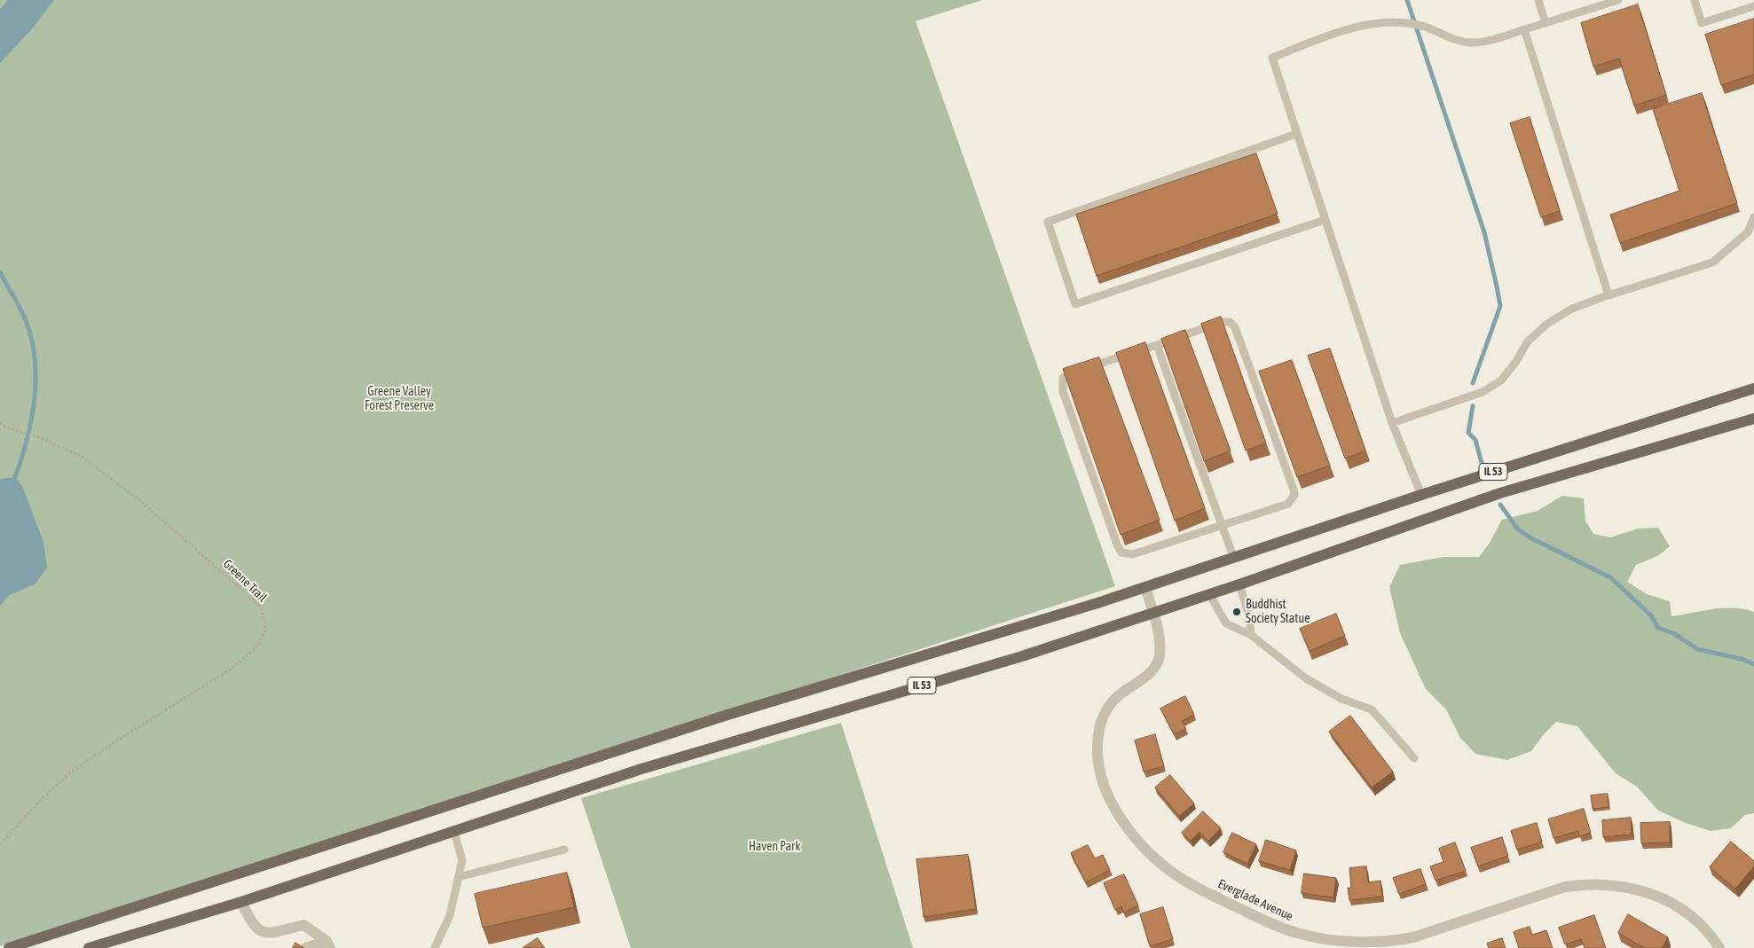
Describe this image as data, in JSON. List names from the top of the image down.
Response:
{
  "streets": {
    "main road": ["IL 53"],
    "street": ["Everglade Avenue"],
    "path": ["Greene Trail"]
  },
  "crossings": [
    ["IL 53", "Everglade Avenue"]
  ],
  "parks": ["Greene Valley Forest Preserve", "Haven Park"],
  "places": ["Buddhist Society Statue"]
}
